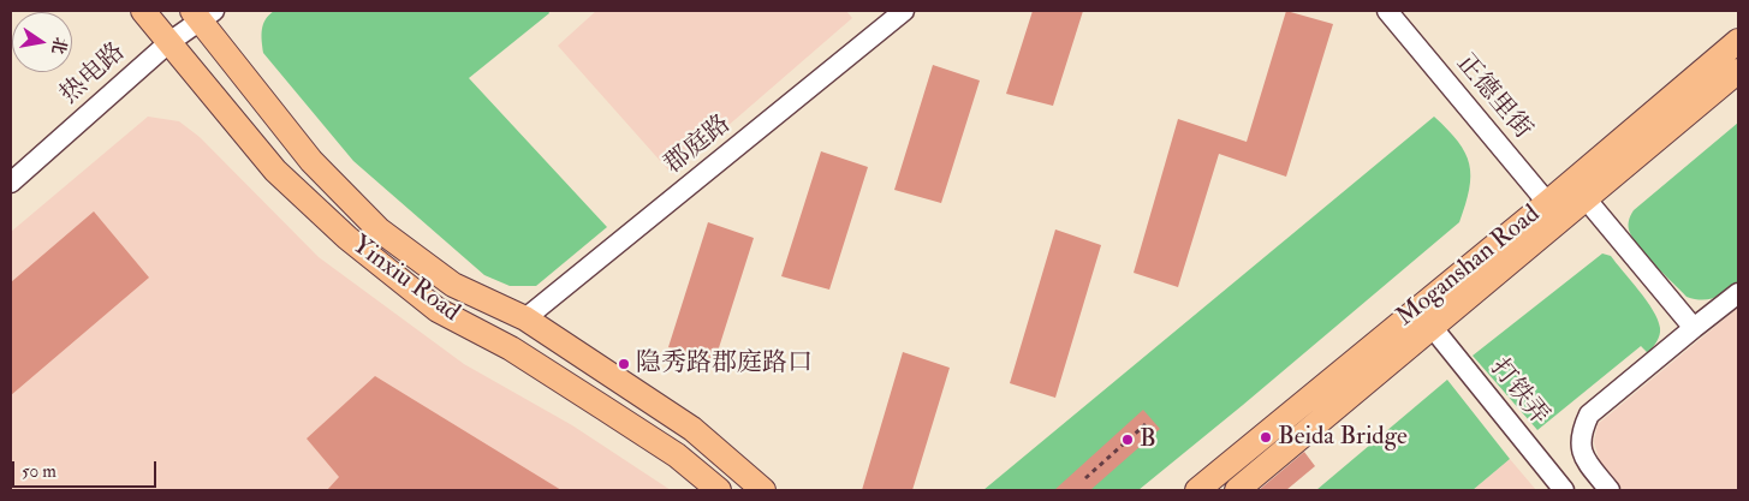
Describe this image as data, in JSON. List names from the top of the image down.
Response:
{
  "streets": {
    "main road": ["Moganshan Road", "Yinxiu Road"],
    "street": [
      "热电路",
      "正德里街",
      "郡庭路",
      "打铁弄"
    ]
  },
  "crossings": [
    ["热电路", "Yinxiu Road"],
    ["正德里街", "Moganshan Road"],
    ["郡庭路", "Yinxiu Road"],
    ["Moganshan Road", "打铁弄"]
  ],
  "places": ["隐秀路郡庭路口", "Beida Bridge", "B"],
  "scale_bar": "50 m",
  "north": "right"
}
